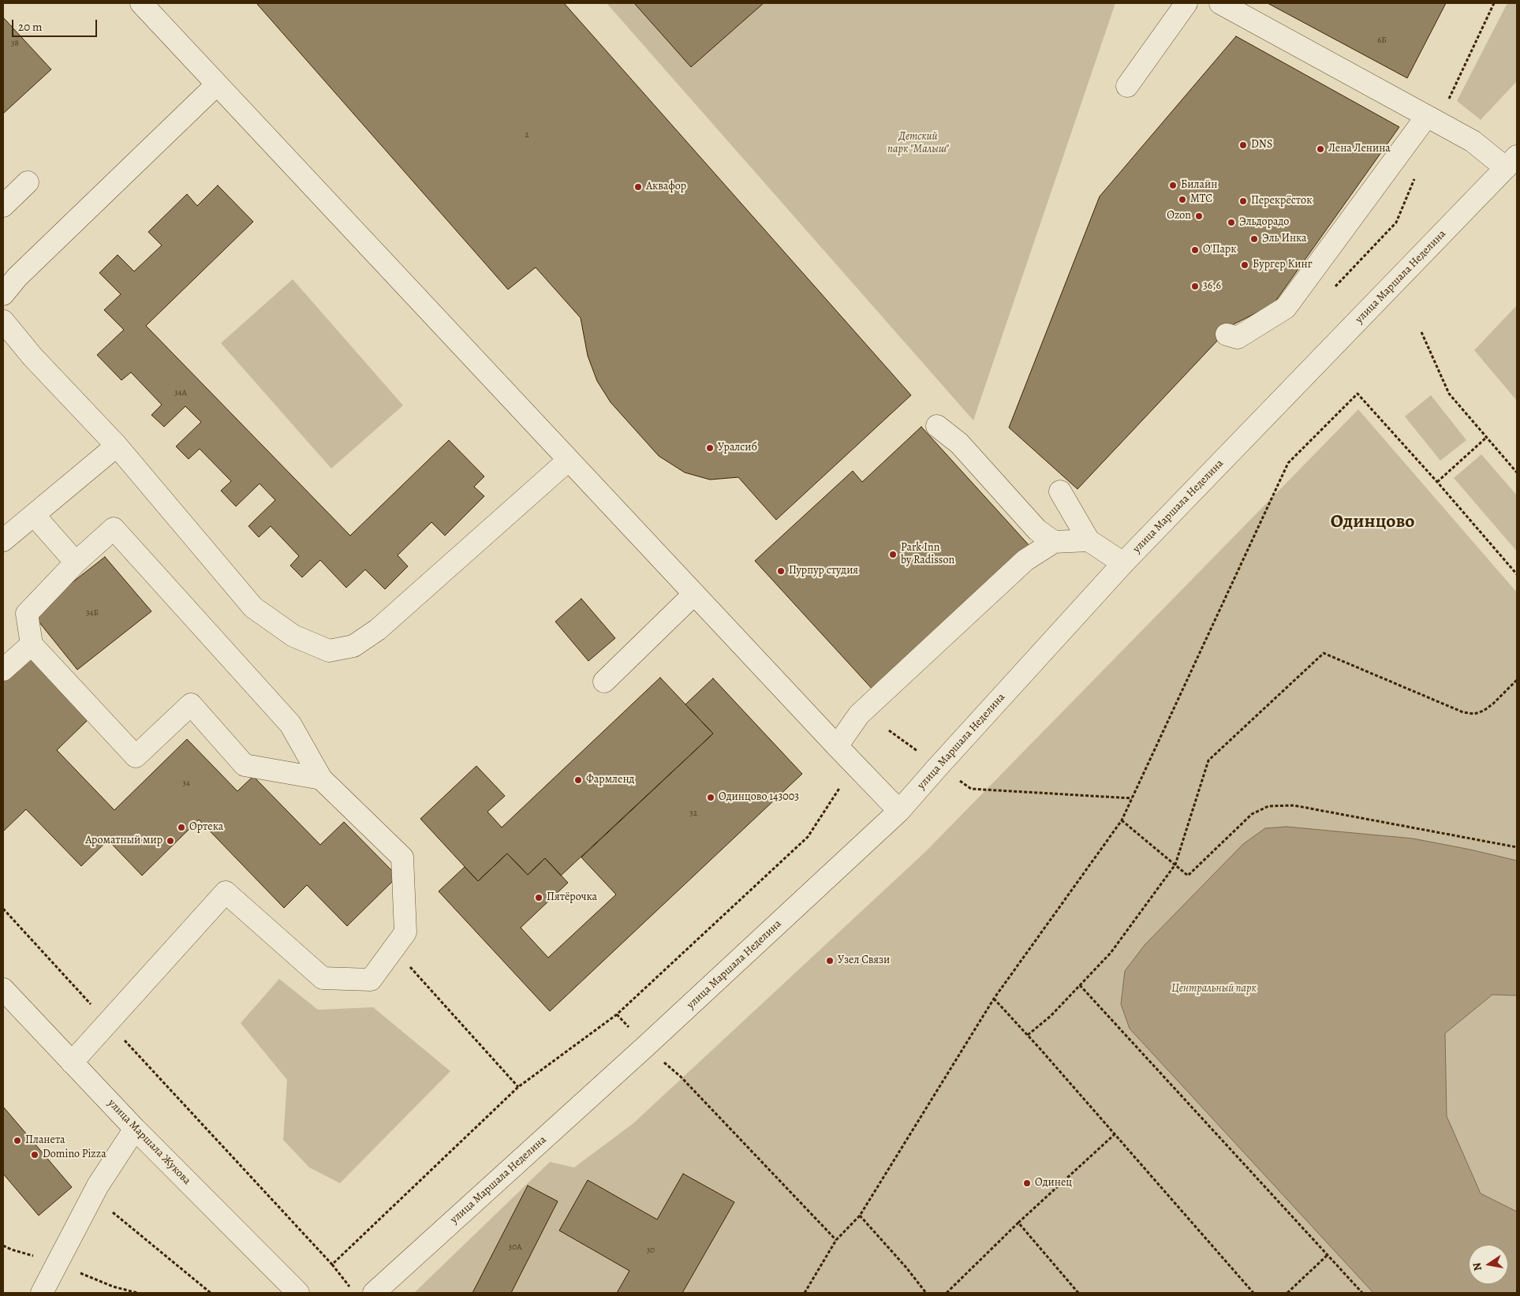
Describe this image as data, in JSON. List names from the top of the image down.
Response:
{
  "streets": {
    "street": ["улица Маршала Неделина", "улица Маршала Жукова"]
  },
  "districts": ["Одинцово"],
  "parks": ["Детский парк \"Малыш\"", "Центральный парк"],
  "places": [
    "DNS",
    "Лена Ленина",
    "Билайн",
    "Аквафор",
    "МТС",
    "Перекрёсток",
    "Ozon",
    "Эльдорадо",
    "Эль Инка",
    "О'Парк",
    "Бургер Кинг",
    "36,6",
    "Уралсиб",
    "Park Inn by Radisson",
    "Пурпур студия",
    "Фармленд",
    "Одинцово 143003",
    "Ортека",
    "Ароматный мир",
    "Пятёрочка",
    "Узел Связи",
    "Планета",
    "Domino Pizza",
    "Одинец"
  ],
  "house_numbers": [
    "6Б",
    "38",
    "2",
    "34А",
    "34Б",
    "34",
    "32",
    "30А",
    "30"
  ],
  "scale_bar": "20 m",
  "north": "left"
}
